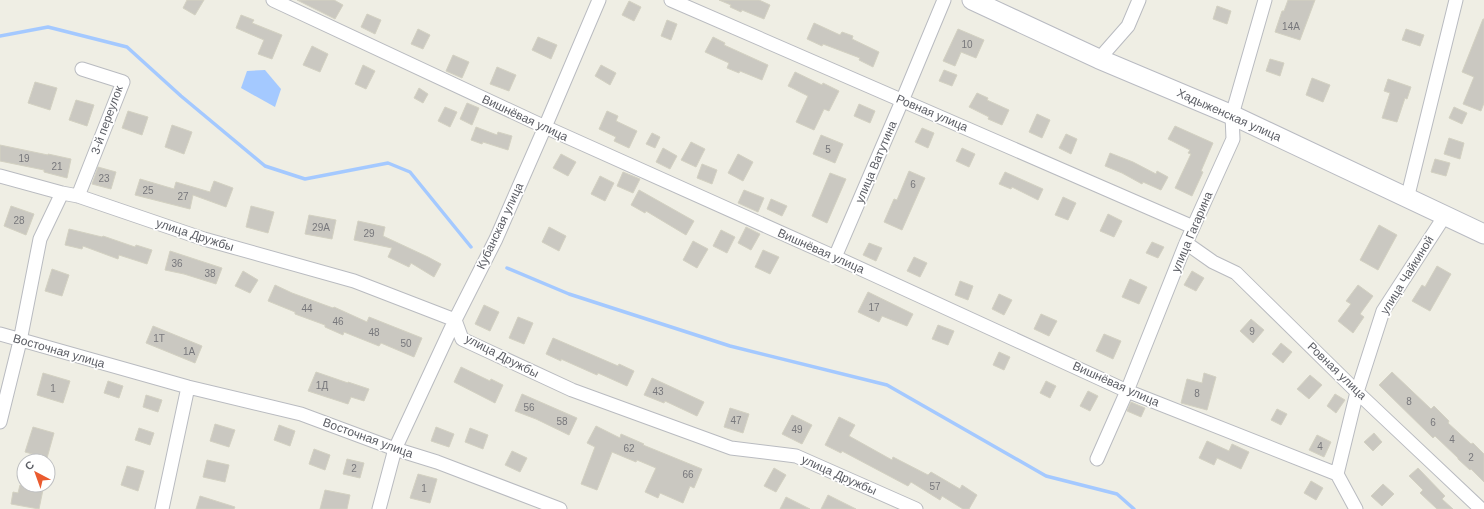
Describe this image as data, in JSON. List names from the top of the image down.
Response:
{
  "streets": {
    "main road": ["Хадыженская улица"],
    "street": [
      "Ровная улица",
      "Вишнёвая улица",
      "3-й переулок",
      "улица Ватутина",
      "Кубанская улица",
      "улица Гагарина",
      "улица Дружбы",
      "улица Чайкиной",
      "Восточная улица"
    ]
  },
  "crossings": [
    ["Ровная улица", "улица Ватутина"],
    ["Ровная улица", "улица Гагарина"],
    ["Ровная улица", "улица Чайкиной"],
    ["Хадыженская улица", "улица Гагарина"],
    ["Хадыженская улица", "улица Чайкиной"],
    ["Вишнёвая улица", "улица Ватутина"],
    ["Вишнёвая улица", "Кубанская улица"],
    ["Вишнёвая улица", "улица Гагарина"],
    ["Вишнёвая улица", "улица Чайкиной"],
    ["3-й переулок", "улица Дружбы"],
    ["Кубанская улица", "улица Дружбы"],
    ["Кубанская улица", "Восточная улица"]
  ],
  "house_numbers": [
    "14А",
    "10",
    "5",
    "19",
    "21",
    "23",
    "6",
    "25",
    "27",
    "28",
    "29А",
    "29",
    "36",
    "38",
    "17",
    "44",
    "46",
    "9",
    "48",
    "1Т",
    "50",
    "1А",
    "1Д",
    "1",
    "43",
    "8",
    "8",
    "56",
    "47",
    "58",
    "6",
    "49",
    "4",
    "4",
    "62",
    "2",
    "2",
    "66",
    "57",
    "1"
  ],
  "north": "top left"
}
